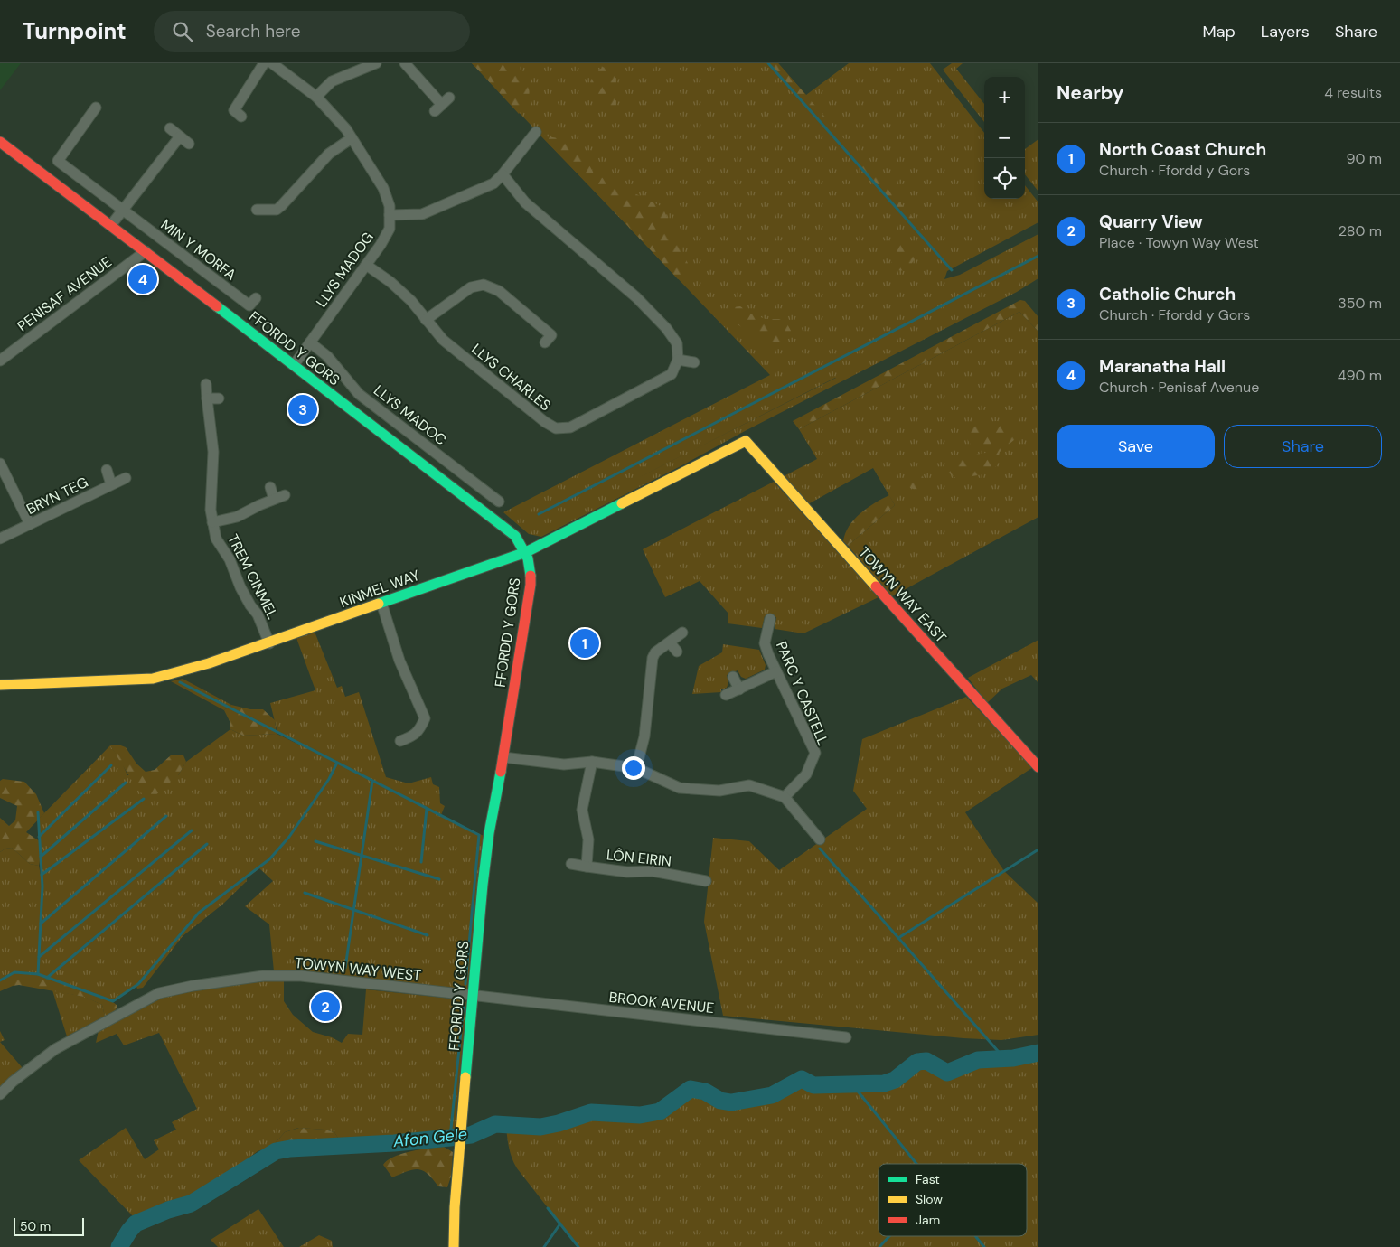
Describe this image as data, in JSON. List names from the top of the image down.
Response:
{
  "streets": {
    "street": [
      "MIN Y MORFA",
      "LLYS MADOG",
      "PENISAF AVENUE",
      "FFORDD Y GORS",
      "LLYS CHARLES",
      "LLYS MADOC",
      "BRYN TEG",
      "TREM CINMEL",
      "KINMEL WAY",
      "TOWYN WAY EAST",
      "PARC Y CASTELL",
      "LÔN EIRIN",
      "TOWYN WAY WEST",
      "BROOK AVENUE"
    ]
  },
  "crossings": [
    ["LLYS MADOG", "FFORDD Y GORS"],
    ["LLYS MADOG", "LLYS CHARLES"],
    ["LLYS MADOG", "LLYS MADOC"],
    ["PENISAF AVENUE", "FFORDD Y GORS"],
    ["FFORDD Y GORS", "KINMEL WAY"],
    ["FFORDD Y GORS", "TOWYN WAY WEST"],
    ["FFORDD Y GORS", "BROOK AVENUE"],
    ["TREM CINMEL", "KINMEL WAY"],
    ["KINMEL WAY", "TOWYN WAY EAST"],
    ["TOWYN WAY WEST", "BROOK AVENUE"]
  ],
  "water": ["Afon Gele"],
  "legend": ["Fast", "Slow", "Jam"],
  "scale_bar": "50 m",
  "page": {
    "header": "Turnpoint",
    "search": "Search here",
    "nav": ["Map", "Layers", "Share"],
    "heading": ["Nearby", "4 results"],
    "map_buttons": ["+", "−"],
    "list": [
      {
        "mark": "1",
        "name": "North Coast Church",
        "note": "Church · Ffordd y Gors",
        "value": "90 m"
      },
      {
        "mark": "2",
        "name": "Quarry View",
        "note": "Place · Towyn Way West",
        "value": "280 m"
      },
      {
        "mark": "3",
        "name": "Catholic Church",
        "note": "Church · Ffordd y Gors",
        "value": "350 m"
      },
      {
        "mark": "4",
        "name": "Maranatha Hall",
        "note": "Church · Penisaf Avenue",
        "value": "490 m"
      }
    ],
    "pins": [
      "4",
      "3",
      "1",
      "2"
    ],
    "buttons": ["Save", "Share"],
    "scale": "50 m"
  }
}
